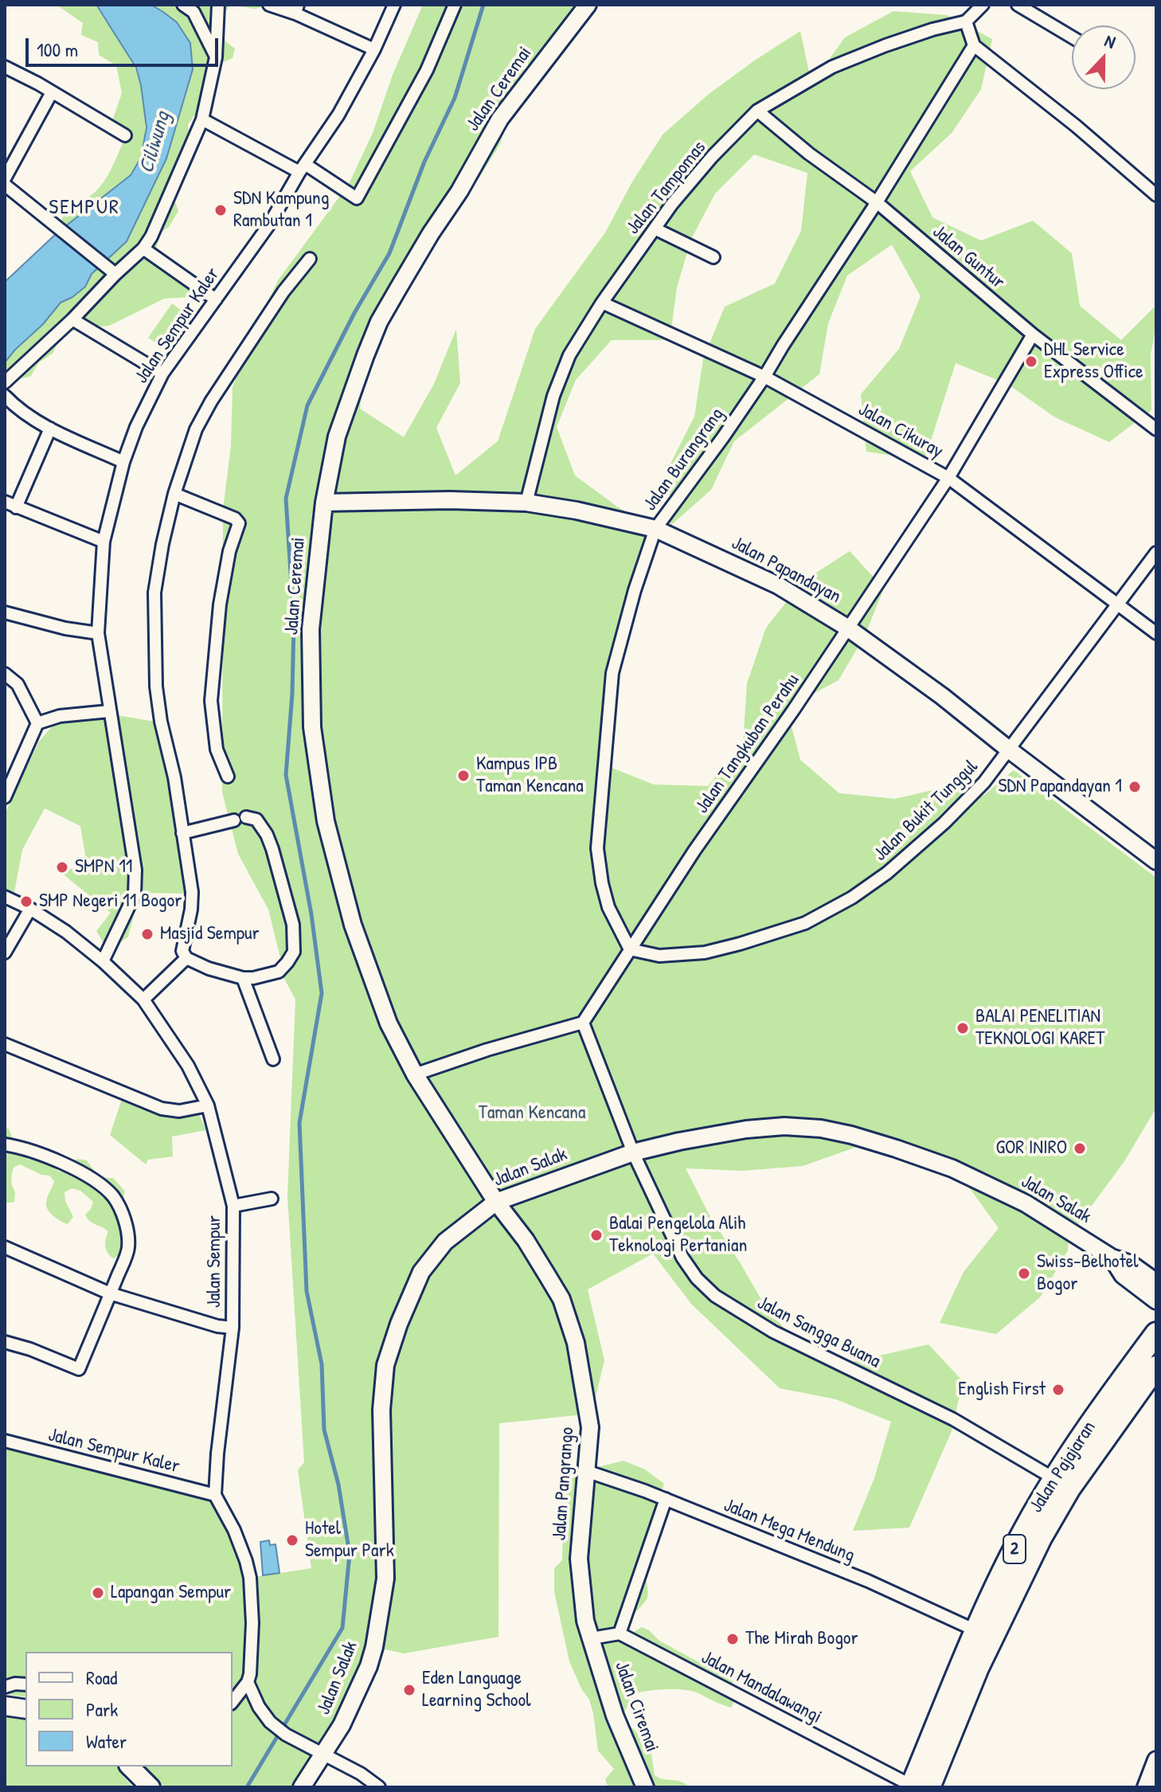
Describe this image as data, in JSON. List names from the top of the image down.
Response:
{
  "streets": {
    "highway": ["Jalan Pajajaran", "2"],
    "street": [
      "Jalan Ceremai",
      "Jalan Tampomas",
      "Jalan Guntur",
      "Jalan Sempur Kaler",
      "Jalan Cikuray",
      "Jalan Burangrang",
      "Jalan Papandayan",
      "Jalan Tangkuban Perahu",
      "Jalan Bukit Tunggul",
      "Jalan Salak",
      "Jalan Sempur",
      "Jalan Sangga Buana",
      "Jalan Pangrango",
      "Jalan Mega Mendung",
      "Jalan Mandalawangi",
      "Jalan Ciremai"
    ]
  },
  "crossings": [
    ["Jalan Ceremai", "Jalan Papandayan"],
    ["Jalan Ceremai", "Jalan Salak"],
    ["Jalan Ceremai", "Jalan Pangrango"],
    ["Jalan Tampomas", "Jalan Guntur"],
    ["Jalan Tampomas", "Jalan Cikuray"],
    ["Jalan Tampomas", "Jalan Papandayan"],
    ["Jalan Guntur", "Jalan Burangrang"],
    ["Jalan Guntur", "Jalan Tangkuban Perahu"],
    ["Jalan Sempur Kaler", "Jalan Sempur"],
    ["Jalan Cikuray", "Jalan Burangrang"],
    ["Jalan Cikuray", "Jalan Tangkuban Perahu"],
    ["Jalan Cikuray", "Jalan Bukit Tunggul"],
    ["Jalan Burangrang", "Jalan Papandayan"],
    ["Jalan Burangrang", "Jalan Tangkuban Perahu"],
    ["Jalan Burangrang", "Jalan Bukit Tunggul"],
    ["Jalan Papandayan", "Jalan Tangkuban Perahu"],
    ["Jalan Papandayan", "Jalan Bukit Tunggul"],
    ["Jalan Tangkuban Perahu", "Jalan Bukit Tunggul"],
    ["Jalan Tangkuban Perahu", "Jalan Sangga Buana"],
    ["Jalan Salak", "Jalan Sangga Buana"],
    ["Jalan Salak", "Jalan Pangrango"],
    ["Jalan Sangga Buana", "Jalan Pajajaran"],
    ["Jalan Pajajaran", "Jalan Mega Mendung"],
    ["Jalan Pajajaran", "Jalan Mandalawangi"],
    ["Jalan Pangrango", "Jalan Mega Mendung"],
    ["Jalan Pangrango", "Jalan Ciremai"]
  ],
  "districts": ["SEMPUR"],
  "water": ["Ciliwung"],
  "parks": ["Taman Kencana"],
  "places": [
    "SDN Kampung Rambutan 1",
    "DHL Service Express Office",
    "Kampus IPB Taman Kencana",
    "SDN Papandayan 1",
    "SMPN 11",
    "SMP Negeri 11 Bogor",
    "Masjid Sempur",
    "BALAI PENELITIAN TEKNOLOGI KARET",
    "GOR INIRO",
    "Balai Pengelola Alih Teknologi Pertanian",
    "Swiss-Belhotel Bogor",
    "English First",
    "Hotel Sempur Park",
    "Lapangan Sempur",
    "The Mirah Bogor",
    "Eden Language Learning School"
  ],
  "legend": ["Road", "Park", "Water"],
  "scale_bar": "100 m",
  "north": "top"
}
